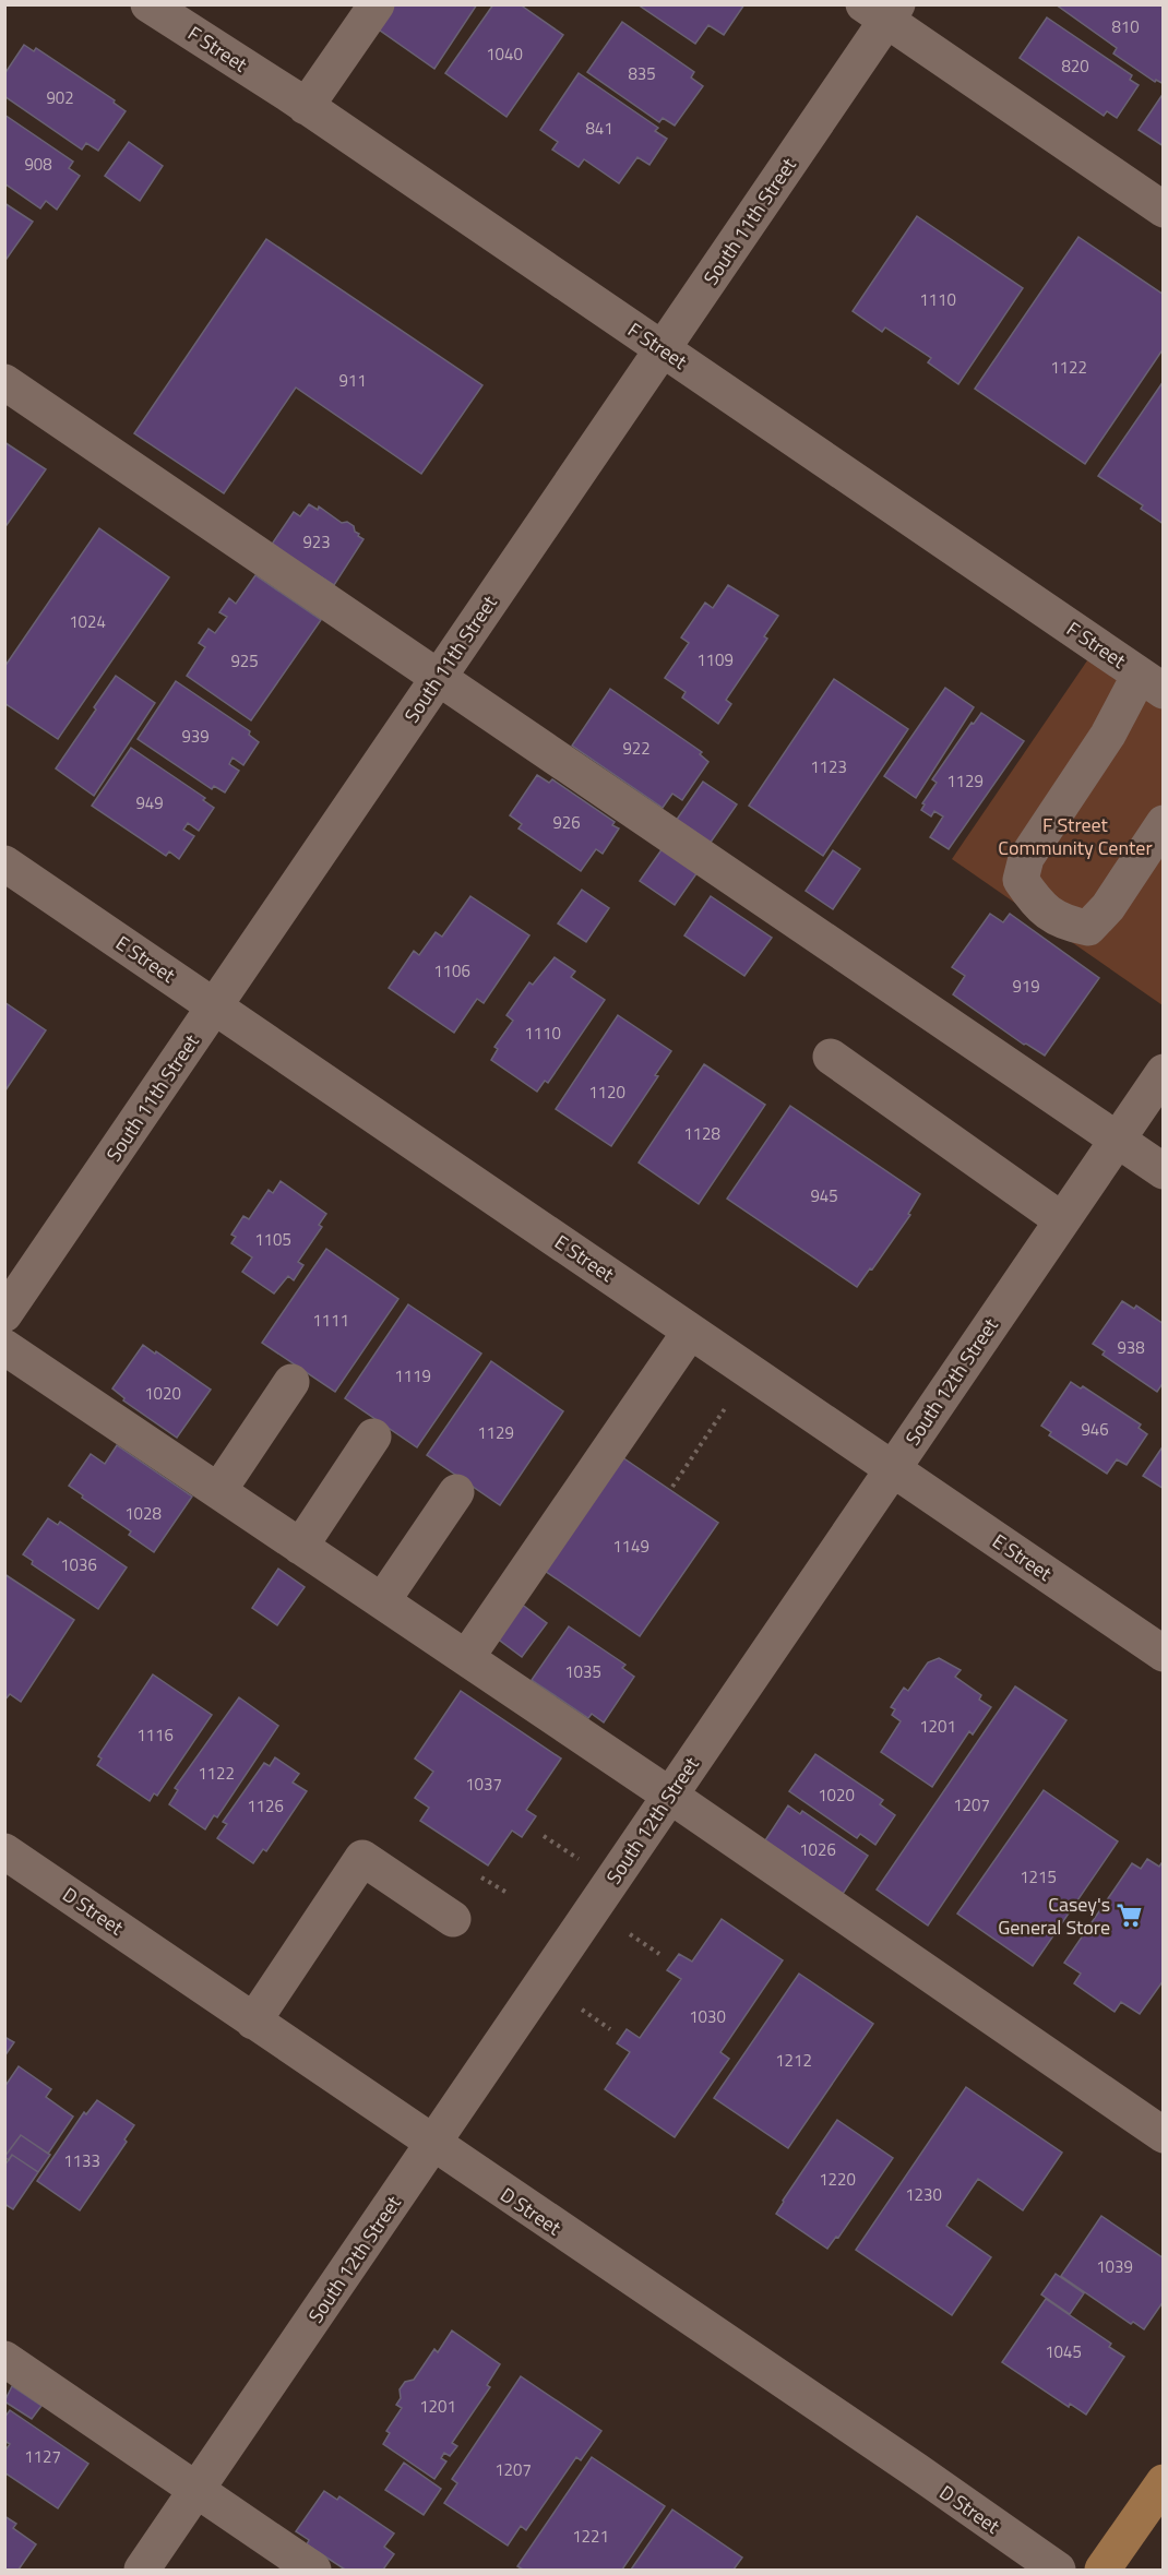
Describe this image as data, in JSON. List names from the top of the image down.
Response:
{
  "streets": {
    "street": [
      "F Street",
      "South 11th Street",
      "E Street",
      "South 12th Street",
      "D Street"
    ]
  },
  "crossings": [
    ["F Street", "South 11th Street"],
    ["South 11th Street", "E Street"],
    ["E Street", "South 12th Street"],
    ["South 12th Street", "D Street"]
  ],
  "parks": ["F Street Community Center"],
  "places": {
    "supermarket": ["Casey's General Store"]
  },
  "house_numbers": [
    "810",
    "1040",
    "820",
    "835",
    "902",
    "841",
    "908",
    "1110",
    "1122",
    "911",
    "923",
    "1024",
    "1109",
    "925",
    "939",
    "922",
    "1123",
    "1129",
    "949",
    "926",
    "1106",
    "919",
    "1110",
    "1120",
    "1128",
    "945",
    "1105",
    "1111",
    "938",
    "1119",
    "1020",
    "946",
    "1129",
    "1028",
    "1149",
    "1036",
    "1035",
    "1201",
    "1116",
    "1122",
    "1037",
    "1020",
    "1207",
    "1126",
    "1026",
    "1215",
    "1030",
    "1212",
    "1133",
    "1220",
    "1230",
    "1039",
    "1045",
    "1201",
    "1127",
    "1207",
    "1221"
  ]
}
